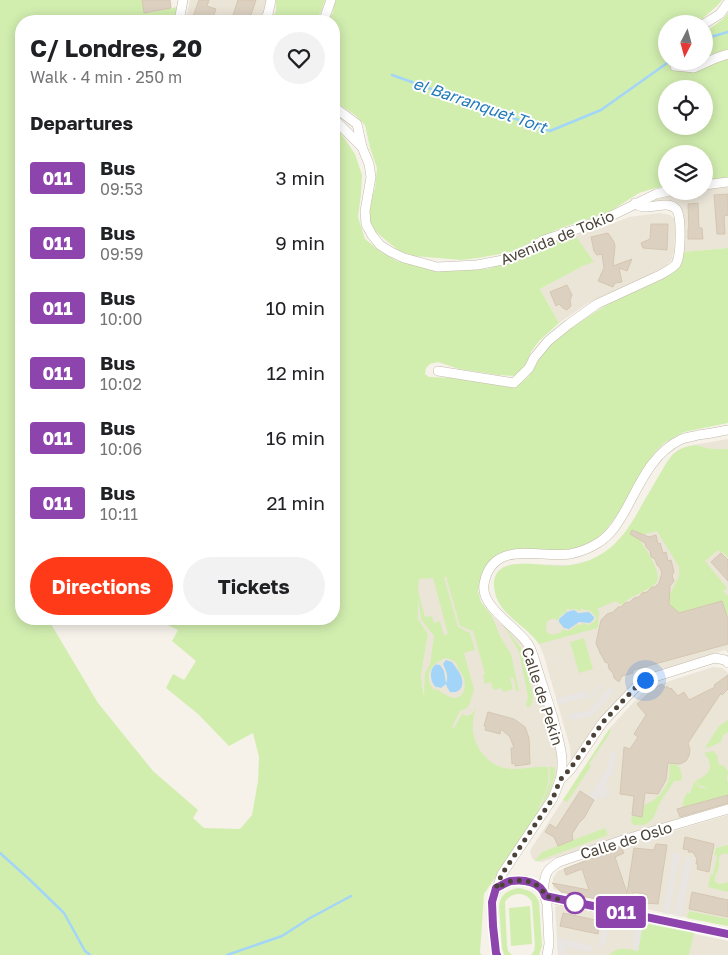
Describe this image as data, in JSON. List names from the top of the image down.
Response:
{
  "streets": {
    "street": ["Avenida de Tokio", "Calle de Pekin", "Calle de Oslo"]
  },
  "water": ["el Barranquet Tort"],
  "lines": ["bus line 011"],
  "north": "bottom",
  "page": {
    "on_map": "011",
    "heading": [
      ["C/ Londres, 20", "Walk · 4 min · 250 m"],
      "Departures"
    ],
    "list": [
      {
        "mark": "011",
        "name": "Bus",
        "note": "09:53",
        "value": "3 min"
      },
      {
        "mark": "011",
        "name": "Bus",
        "note": "09:59",
        "value": "9 min"
      },
      {
        "mark": "011",
        "name": "Bus",
        "note": "10:00",
        "value": "10 min"
      },
      {
        "mark": "011",
        "name": "Bus",
        "note": "10:02",
        "value": "12 min"
      },
      {
        "mark": "011",
        "name": "Bus",
        "note": "10:06",
        "value": "16 min"
      },
      {
        "mark": "011",
        "name": "Bus",
        "note": "10:11",
        "value": "21 min"
      }
    ],
    "buttons": ["Directions", "Tickets"]
  }
}
